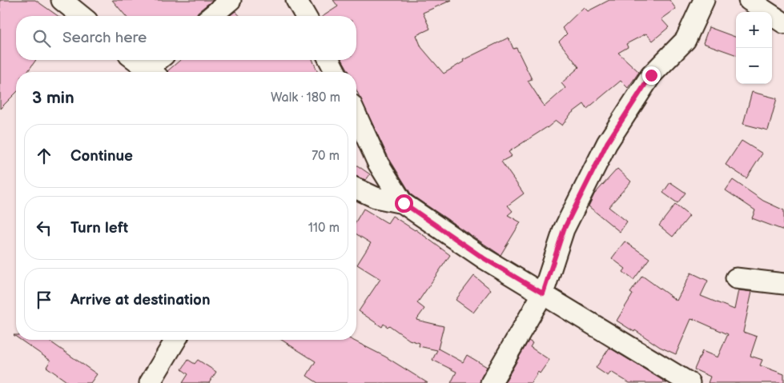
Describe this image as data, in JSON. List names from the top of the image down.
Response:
{
  "page": {
    "map_buttons": ["+", "−"],
    "search": "Search here",
    "heading": ["3 min", "Walk · 180 m"],
    "list": [
      ["Continue", "70 m"],
      ["Turn left", "110 m"],
      "Arrive at destination"
    ]
  }
}
